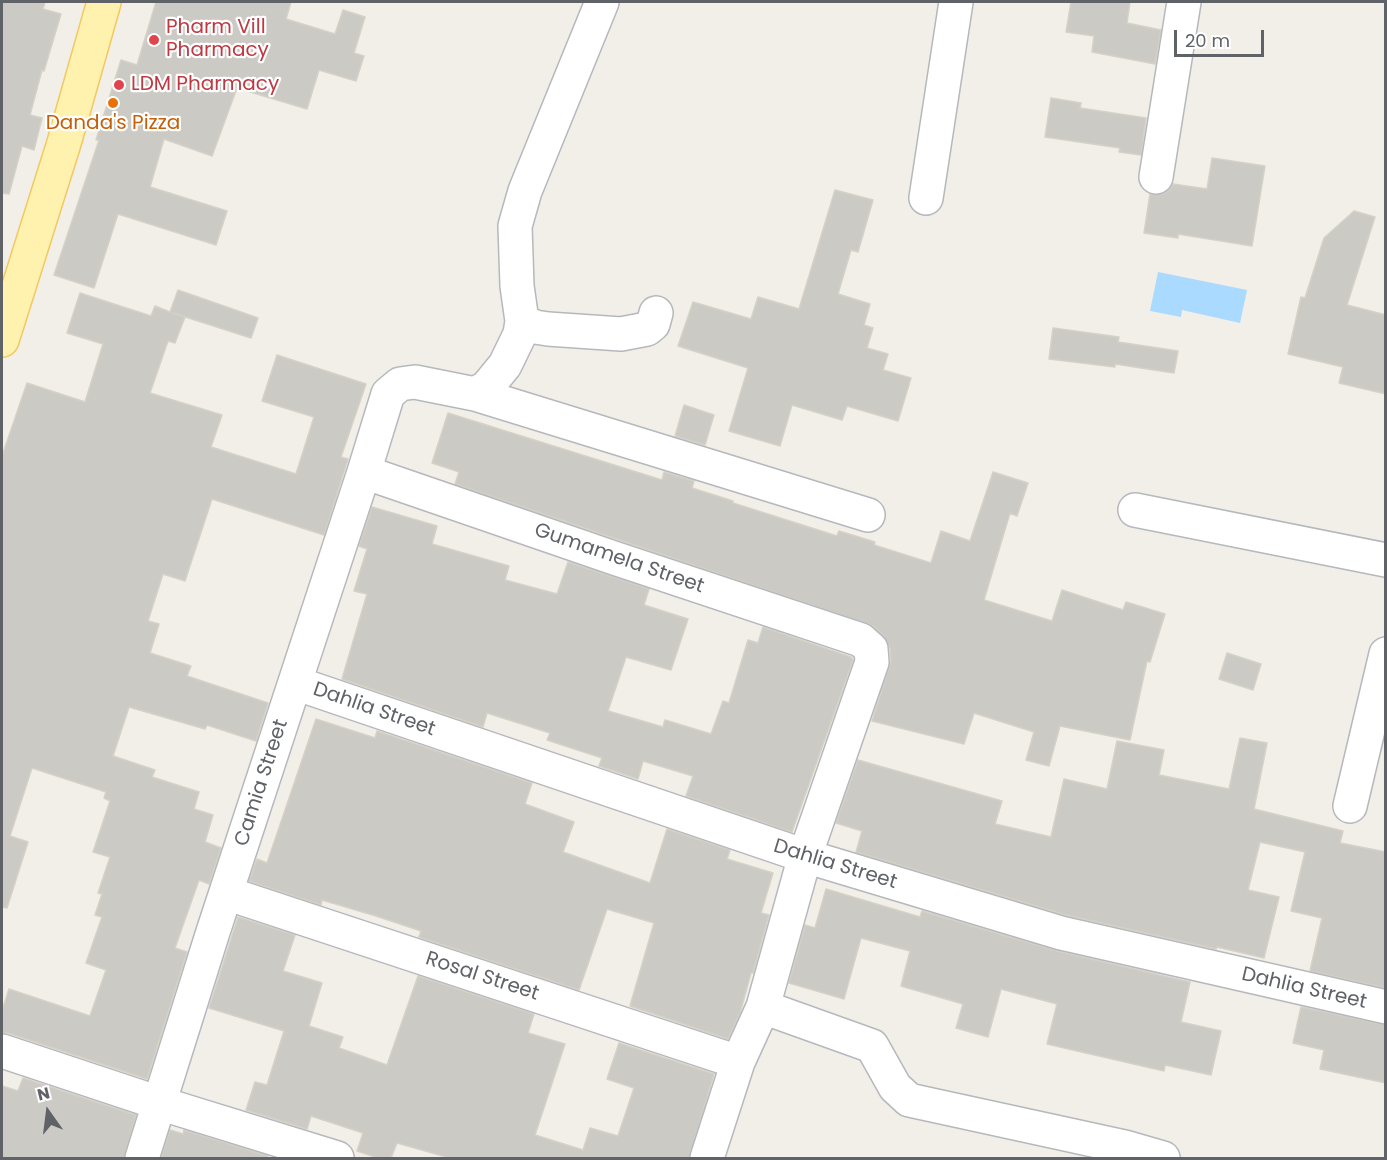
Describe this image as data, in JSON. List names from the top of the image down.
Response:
{
  "streets": {
    "street": [
      "Gumamela Street",
      "Dahlia Street",
      "Camia Street",
      "Rosal Street"
    ]
  },
  "crossings": [
    ["Gumamela Street", "Dahlia Street"],
    ["Gumamela Street", "Camia Street"],
    ["Dahlia Street", "Camia Street"],
    ["Camia Street", "Rosal Street"]
  ],
  "places": ["Pharm Vill Pharmacy", "LDM Pharmacy", "Danda's Pizza"],
  "scale_bar": "20 m",
  "north": "top"
}
